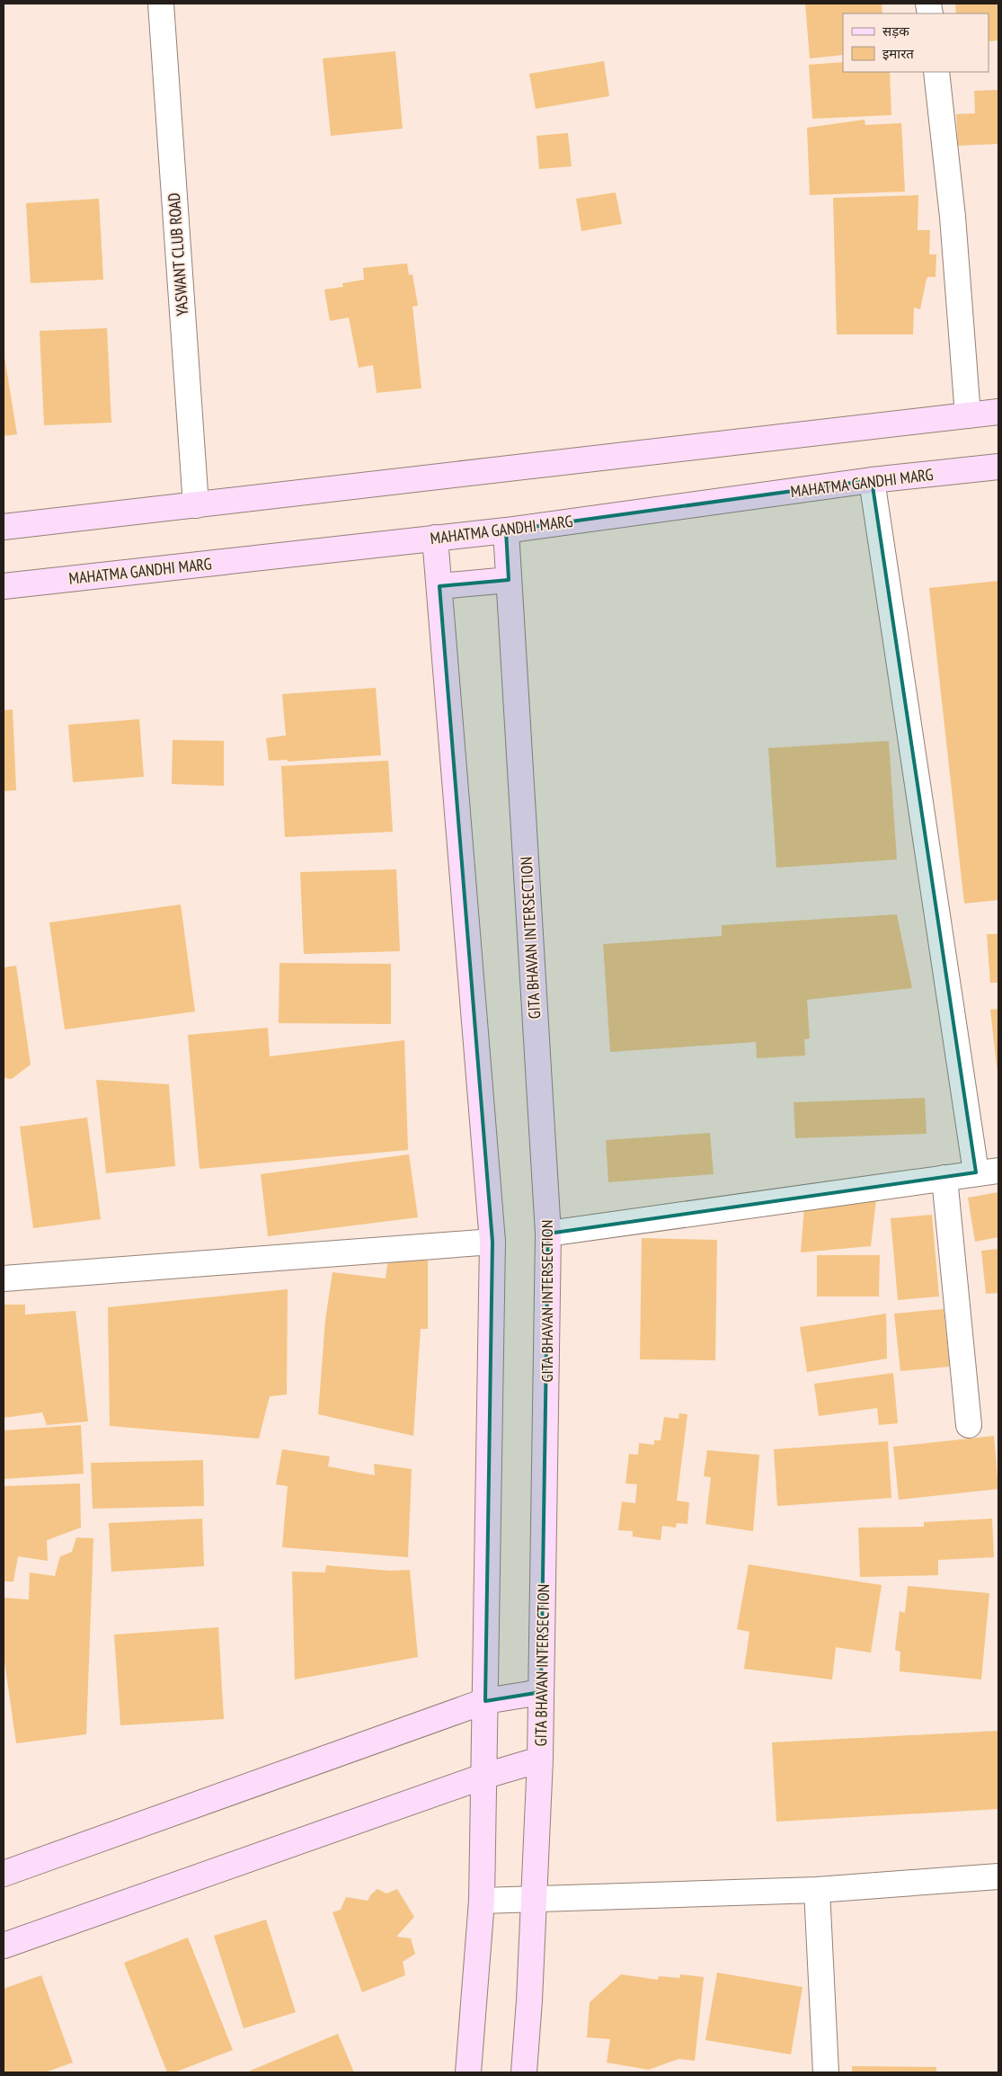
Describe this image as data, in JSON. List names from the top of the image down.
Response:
{
  "streets": {
    "street": ["YASWANT CLUB ROAD", "MAHATMA GANDHI MARG", "GITA BHAVAN INTERSECTION"]
  },
  "crossings": [
    ["MAHATMA GANDHI MARG", "GITA BHAVAN INTERSECTION"]
  ],
  "legend": ["सड़क", "इमारत"]
}
